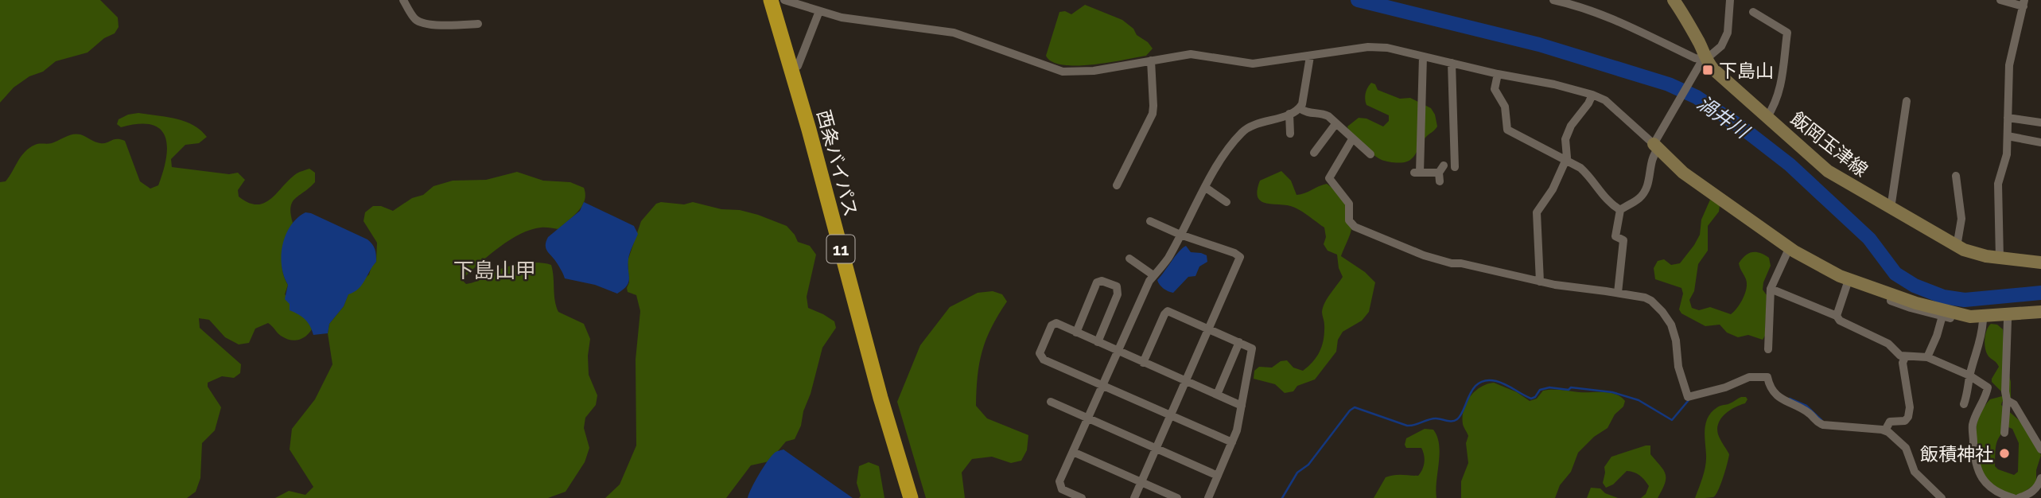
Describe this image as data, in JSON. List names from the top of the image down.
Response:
{
  "streets": {
    "highway": ["西条バイパス", "11"],
    "main road": ["飯岡玉津線"]
  },
  "districts": ["下島山甲"],
  "water": ["渦井川"],
  "places": {
    "transit": ["下島山"],
    "other": ["飯積神社"]
  }
}
